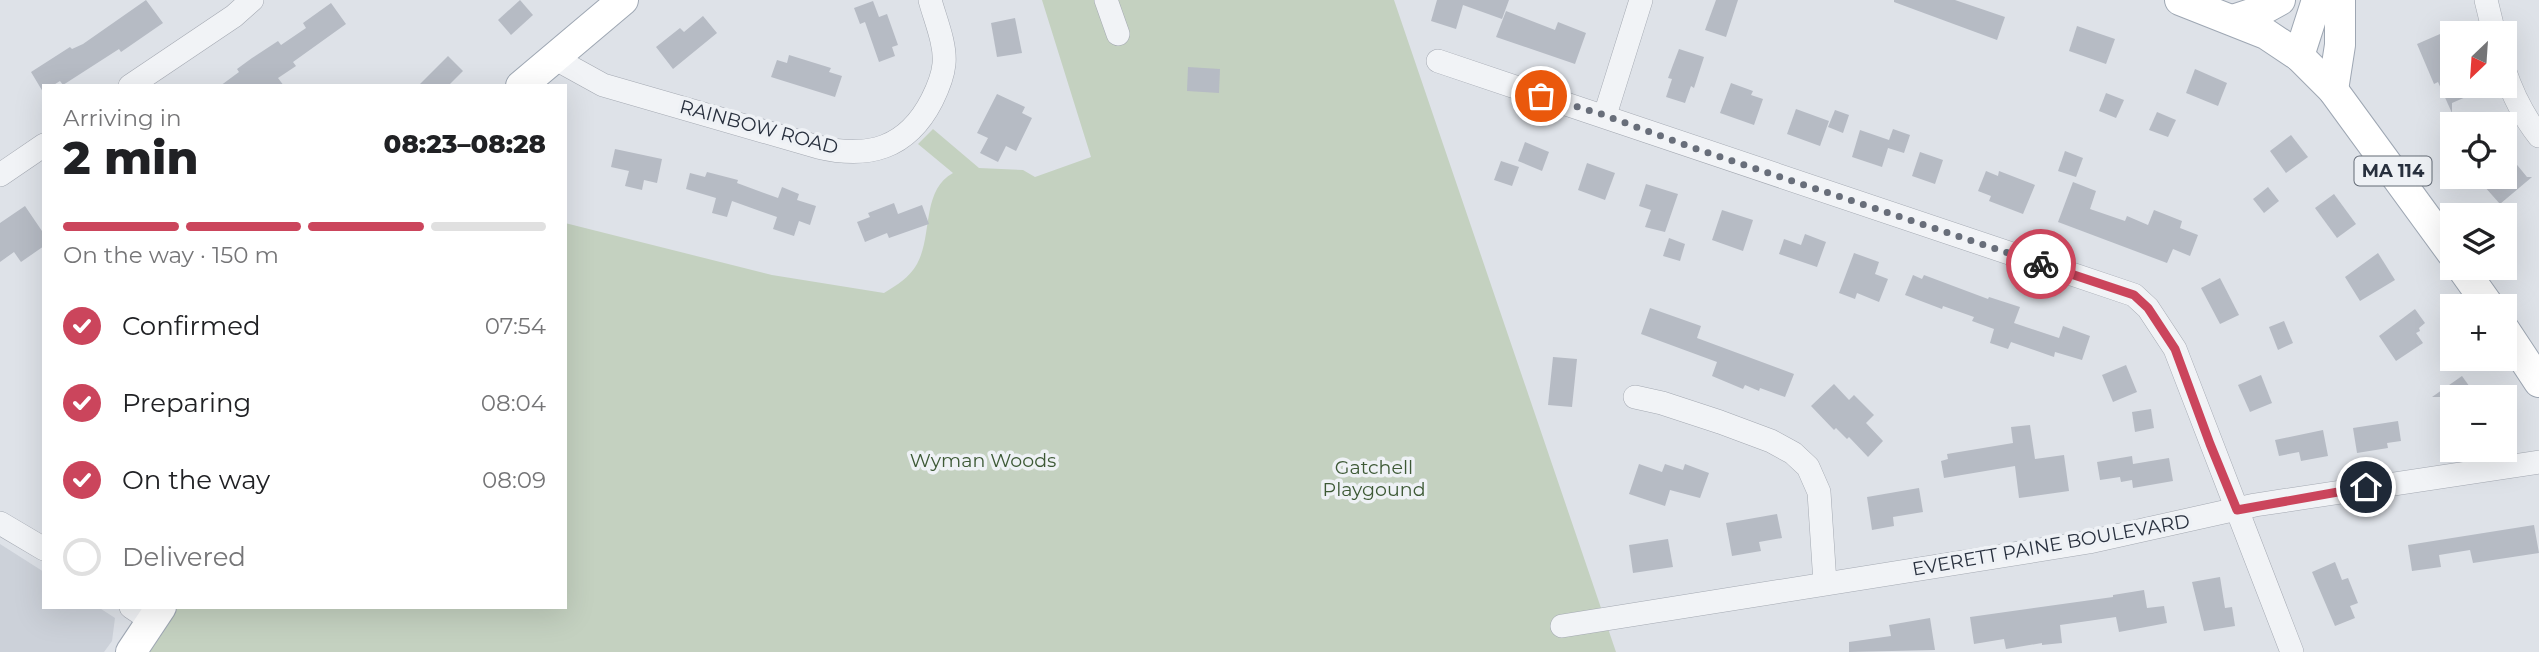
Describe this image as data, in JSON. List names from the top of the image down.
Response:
{
  "streets": {
    "main road": ["MA 114"],
    "street": ["RAINBOW ROAD", "EVERETT PAINE BOULEVARD"]
  },
  "parks": ["Wyman Woods", "Gatchell Playgound"],
  "north": "bottom left",
  "page": {
    "map_buttons": ["+", "−"],
    "heading": ["2 min", "Arriving in", "08:23–08:28"],
    "bar": "On the way · 150 m",
    "list": [
      ["Confirmed", "07:54"],
      ["Preparing", "08:04"],
      ["On the way", "08:09"],
      "Delivered"
    ]
  }
}
